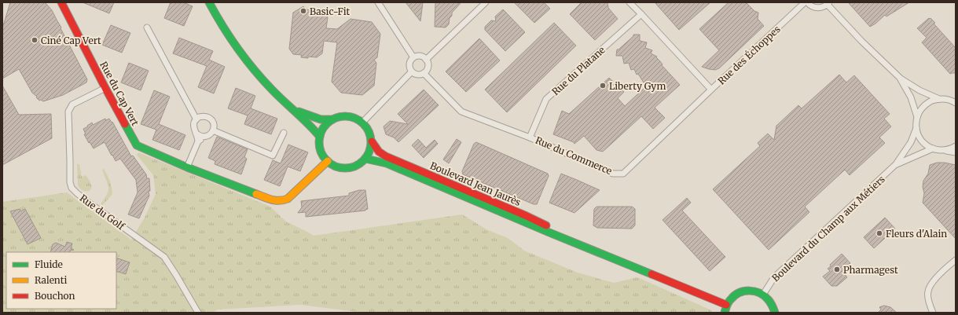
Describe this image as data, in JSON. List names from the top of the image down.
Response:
{
  "streets": {
    "street": [
      "Rue des Échoppes",
      "Rue du Platane",
      "Rue du Cap Vert",
      "Rue du Commerce",
      "Boulevard Jean Jaurès",
      "Rue du Golf",
      "Boulevard du Champ aux Métiers"
    ]
  },
  "crossings": [
    ["Rue des Échoppes", "Rue du Platane"],
    ["Rue des Échoppes", "Rue du Commerce"],
    ["Rue du Platane", "Rue du Commerce"],
    ["Rue du Cap Vert", "Boulevard Jean Jaurès"],
    ["Rue du Cap Vert", "Rue du Golf"]
  ],
  "places": [
    "Basic-Fit",
    "Ciné Cap Vert",
    "Liberty Gym",
    "Fleurs d'Alain",
    "Pharmagest"
  ],
  "legend": ["Fluide", "Ralenti", "Bouchon"]
}
